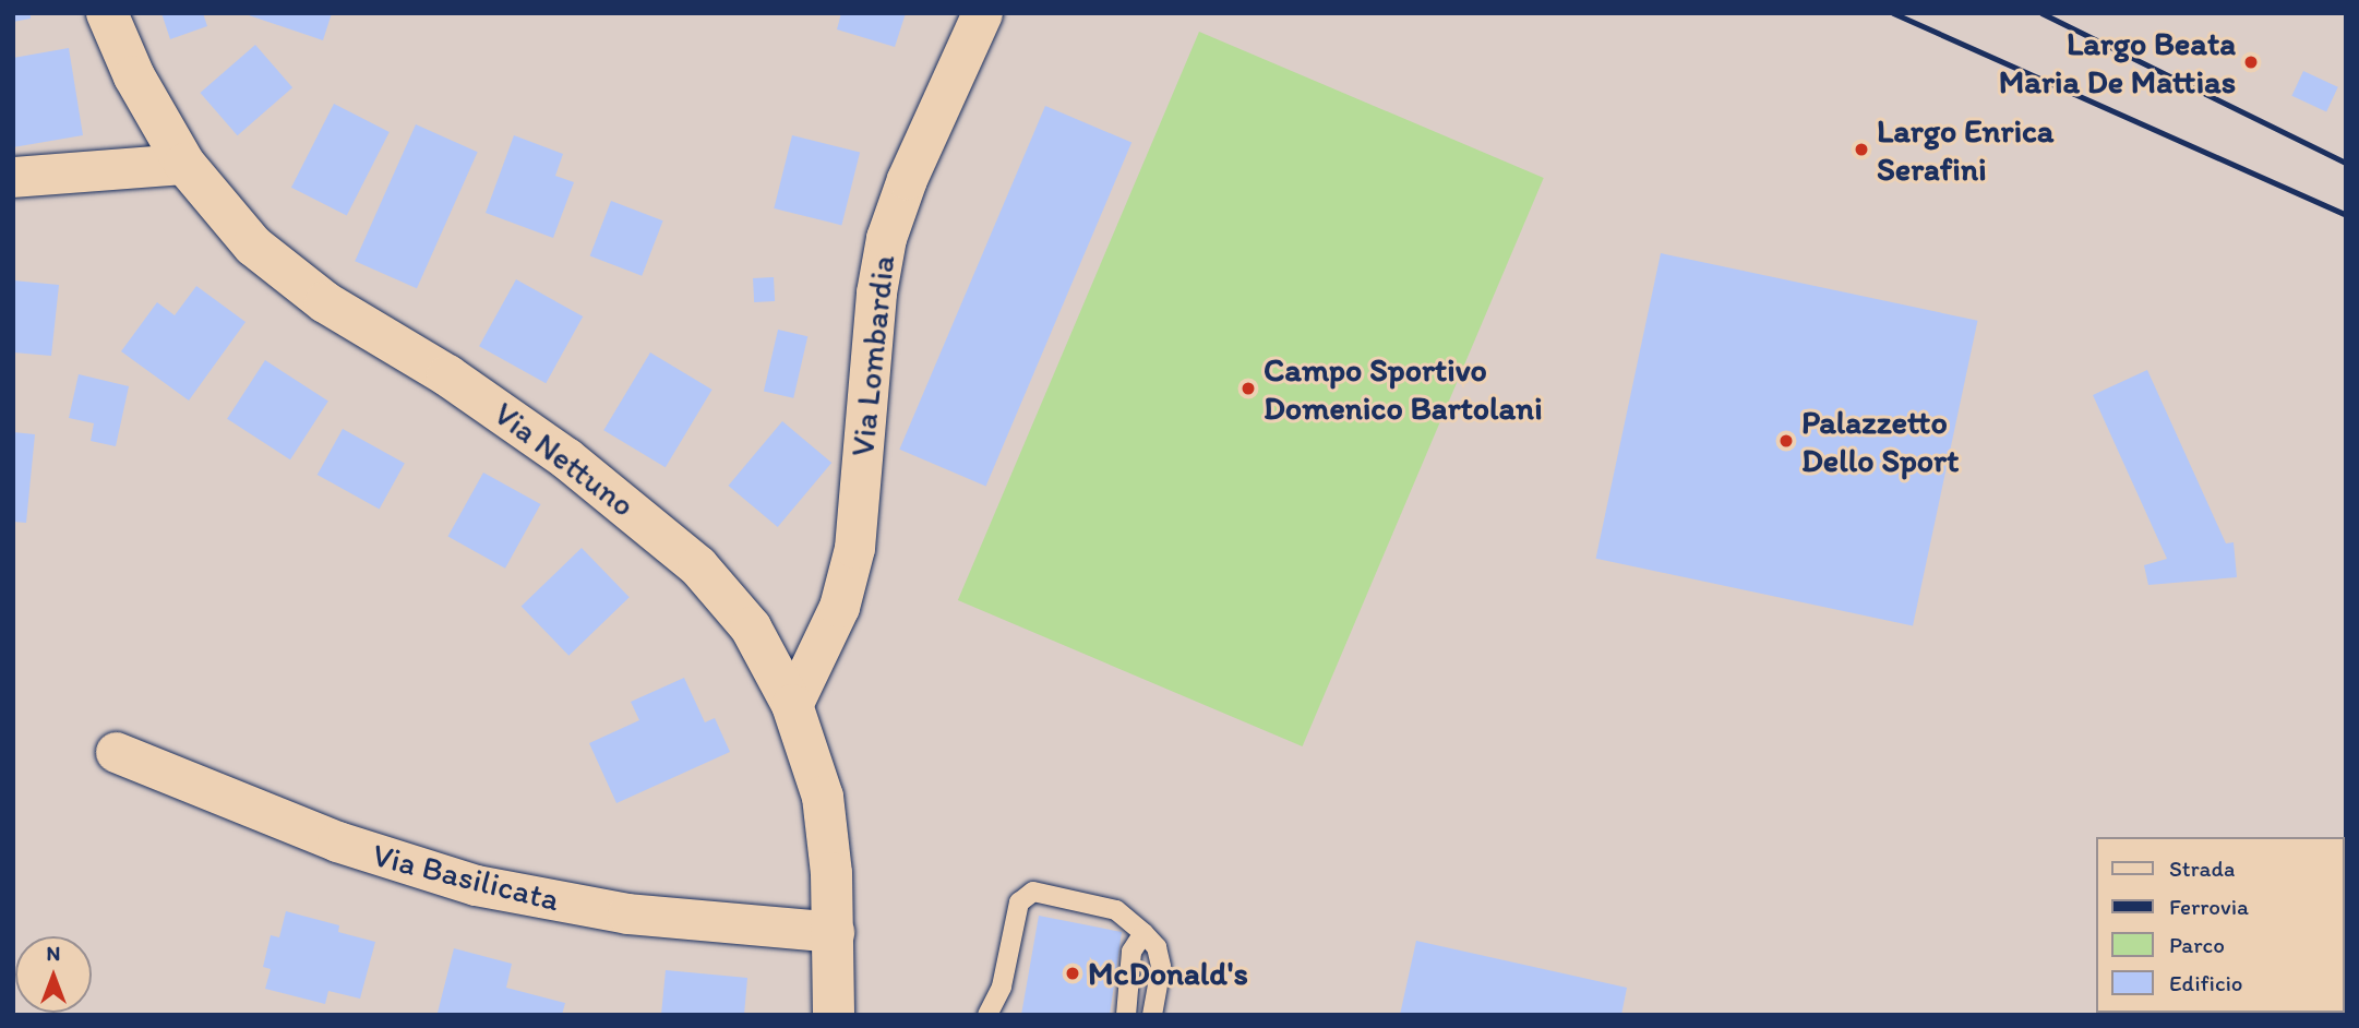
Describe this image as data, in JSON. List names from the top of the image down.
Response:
{
  "streets": {
    "street": ["Via Lombardia", "Via Nettuno", "Via Basilicata"]
  },
  "crossings": [
    ["Via Lombardia", "Via Nettuno"],
    ["Via Nettuno", "Via Basilicata"]
  ],
  "places": [
    "Largo Beata Maria De Mattias",
    "Largo Enrica Serafini",
    "Campo Sportivo Domenico Bartolani",
    "Palazzetto Dello Sport",
    "McDonald's"
  ],
  "legend": [
    "Strada",
    "Ferrovia",
    "Parco",
    "Edificio"
  ],
  "north": "top"
}
